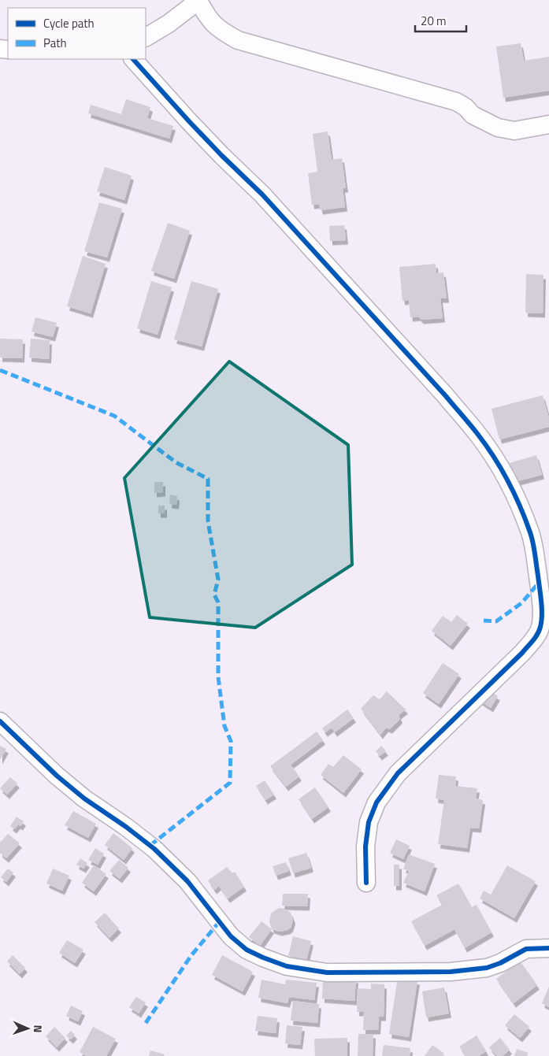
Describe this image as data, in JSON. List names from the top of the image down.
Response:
{
  "legend": ["Cycle path", "Path"],
  "scale_bar": "20 m",
  "north": "right"
}
